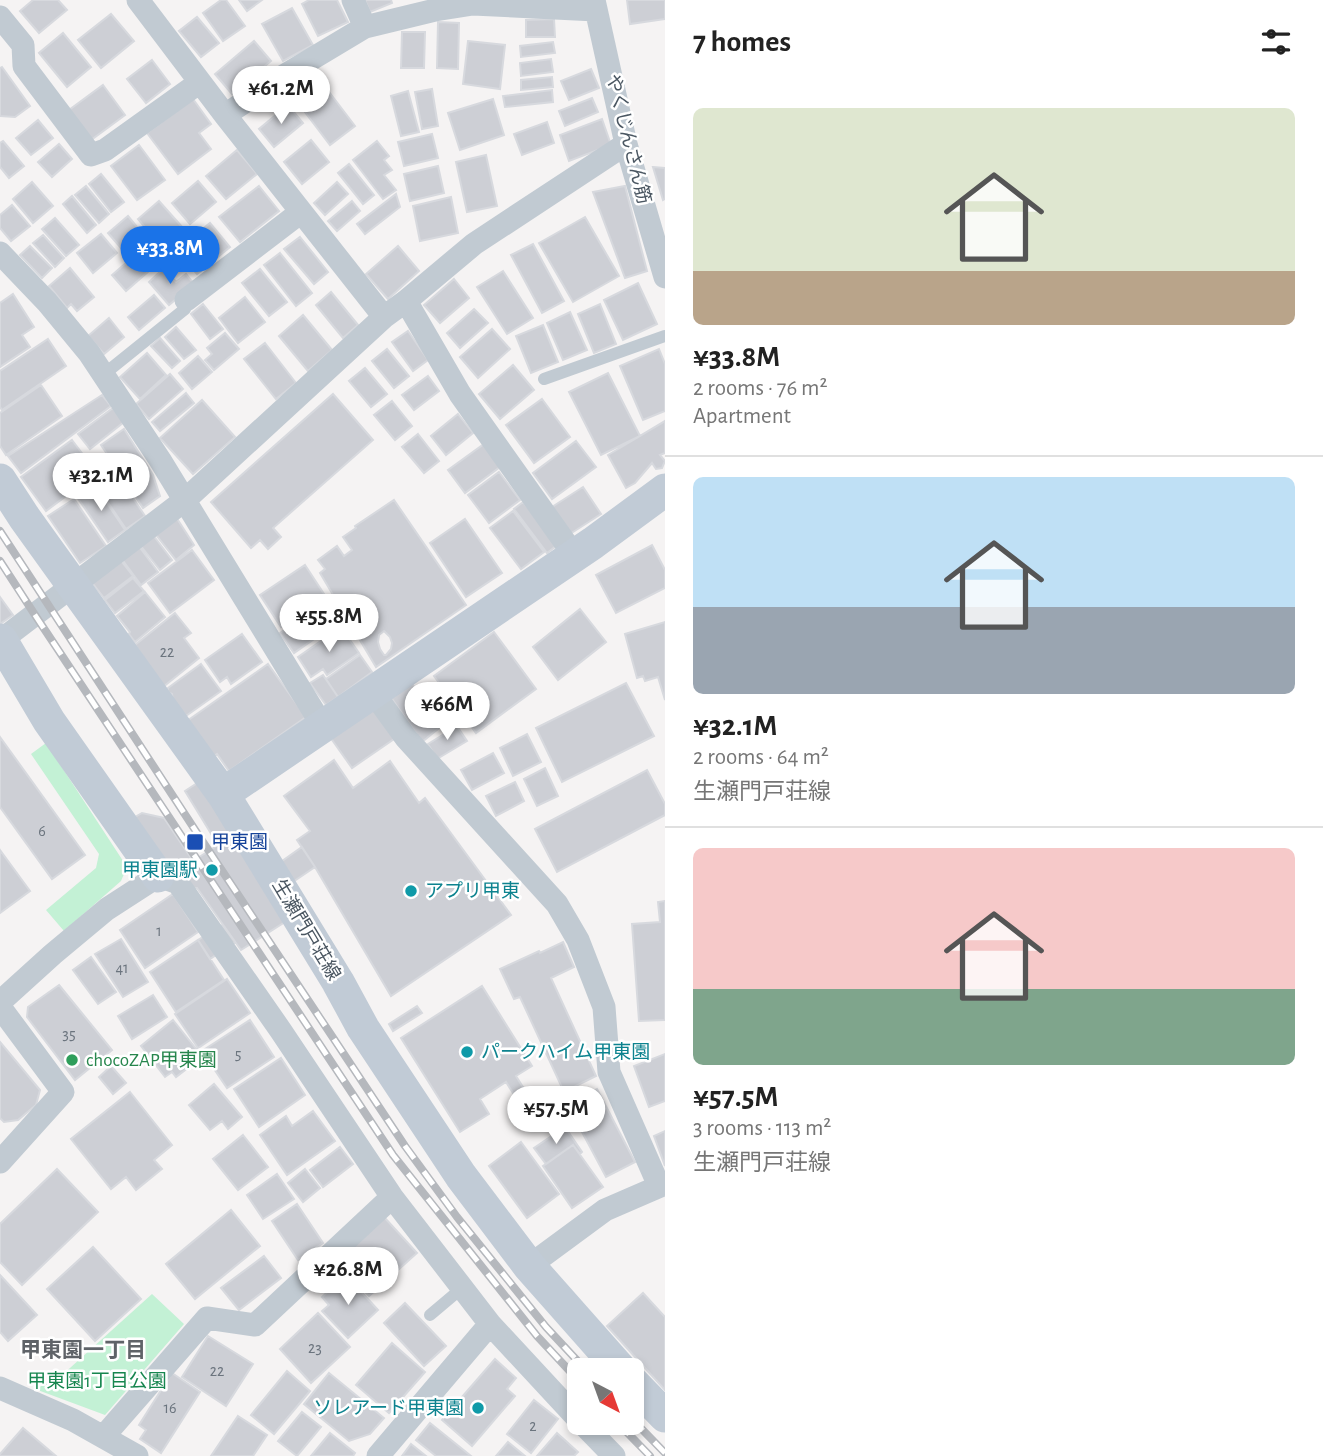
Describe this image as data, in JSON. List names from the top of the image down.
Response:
{
  "streets": {
    "main road": ["生瀬門戸荘線"],
    "street": ["やくじんさん筋"]
  },
  "districts": ["甲東園一丁目"],
  "parks": ["甲東園1丁目公園"],
  "places": {
    "transit": ["甲東園"],
    "other": [
      "甲東園駅",
      "アプリ甲東",
      "パークハイム甲東園",
      "chocoZAP甲東園",
      "ソレアード甲東園"
    ]
  },
  "house_numbers": [
    "22",
    "6",
    "1",
    "41",
    "35",
    "5",
    "23",
    "22",
    "16",
    "2"
  ],
  "north": "bottom right",
  "page": {
    "heading": "7 homes",
    "price": [
      "¥61.2M",
      "¥33.8M",
      "¥32.1M",
      "¥55.8M",
      "¥66M",
      "¥57.5M",
      "¥26.8M"
    ],
    "list": [
      {
        "name": "¥33.8M",
        "note": "2 rooms · 76 m² · Apartment"
      },
      {
        "name": "¥32.1M",
        "note": "2 rooms · 64 m² · 生瀬門戸荘線"
      },
      {
        "name": "¥57.5M",
        "note": "3 rooms · 113 m² · 生瀬門戸荘線"
      }
    ]
  }
}
